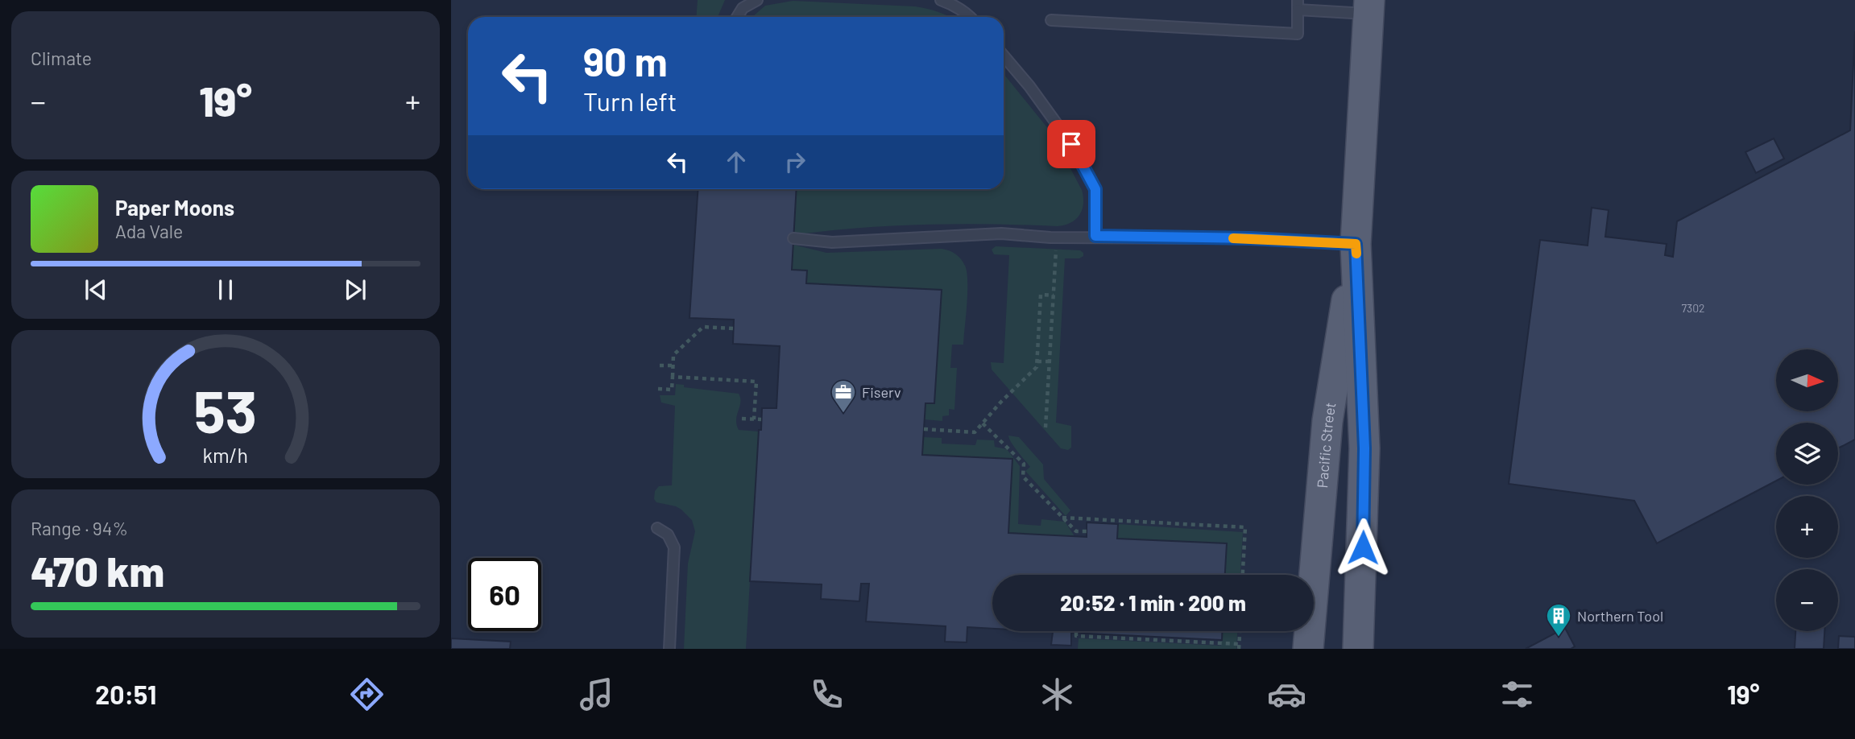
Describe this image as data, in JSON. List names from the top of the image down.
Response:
{
  "streets": {
    "main road": ["Pacific Street"]
  },
  "places": {
    "office": ["Fiserv"],
    "building": ["Northern Tool"]
  },
  "house_numbers": ["7302"],
  "north": "right",
  "page": {
    "tile": [
      "Climate",
      ["Range · 94%", "470 km"]
    ],
    "turn": ["90 m", "Turn left"],
    "heat": ["−", "19°", "+"],
    "song": ["Paper Moons", "Ada Vale"],
    "map_buttons": ["+", "−"],
    "limit": "60",
    "trip": "20:52 · 1 min · 200 m",
    "tabs": ["20:51", "19°"],
    "gauge": ["53", "km/h"]
  }
}
